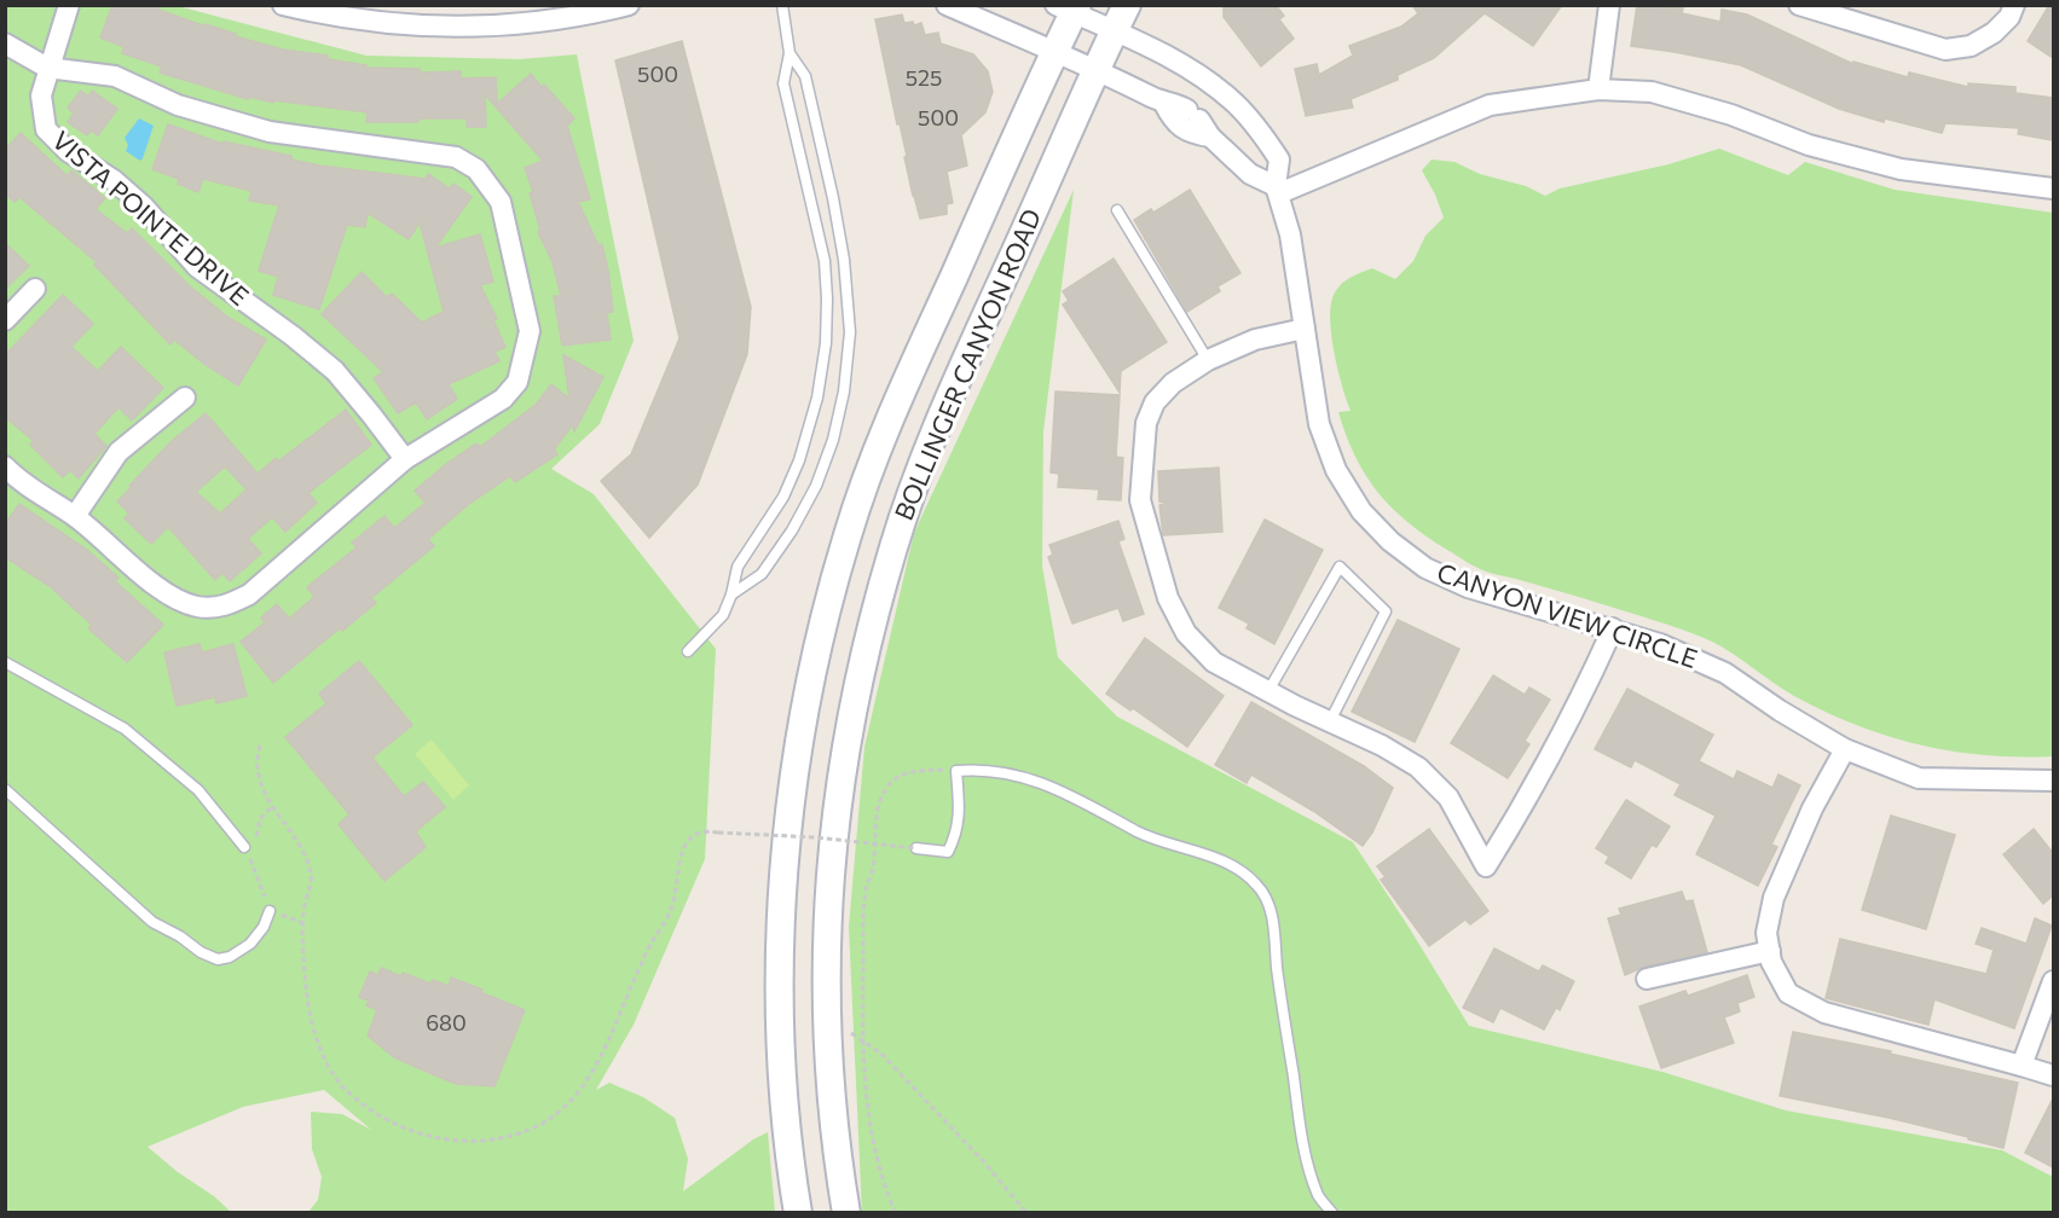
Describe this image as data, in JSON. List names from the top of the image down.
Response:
{
  "streets": {
    "main road": ["BOLLINGER CANYON ROAD"],
    "street": ["VISTA POINTE DRIVE", "CANYON VIEW CIRCLE"]
  },
  "crossings": [
    ["BOLLINGER CANYON ROAD", "CANYON VIEW CIRCLE"]
  ],
  "house_numbers": [
    "500",
    "525",
    "500",
    "680"
  ]
}
